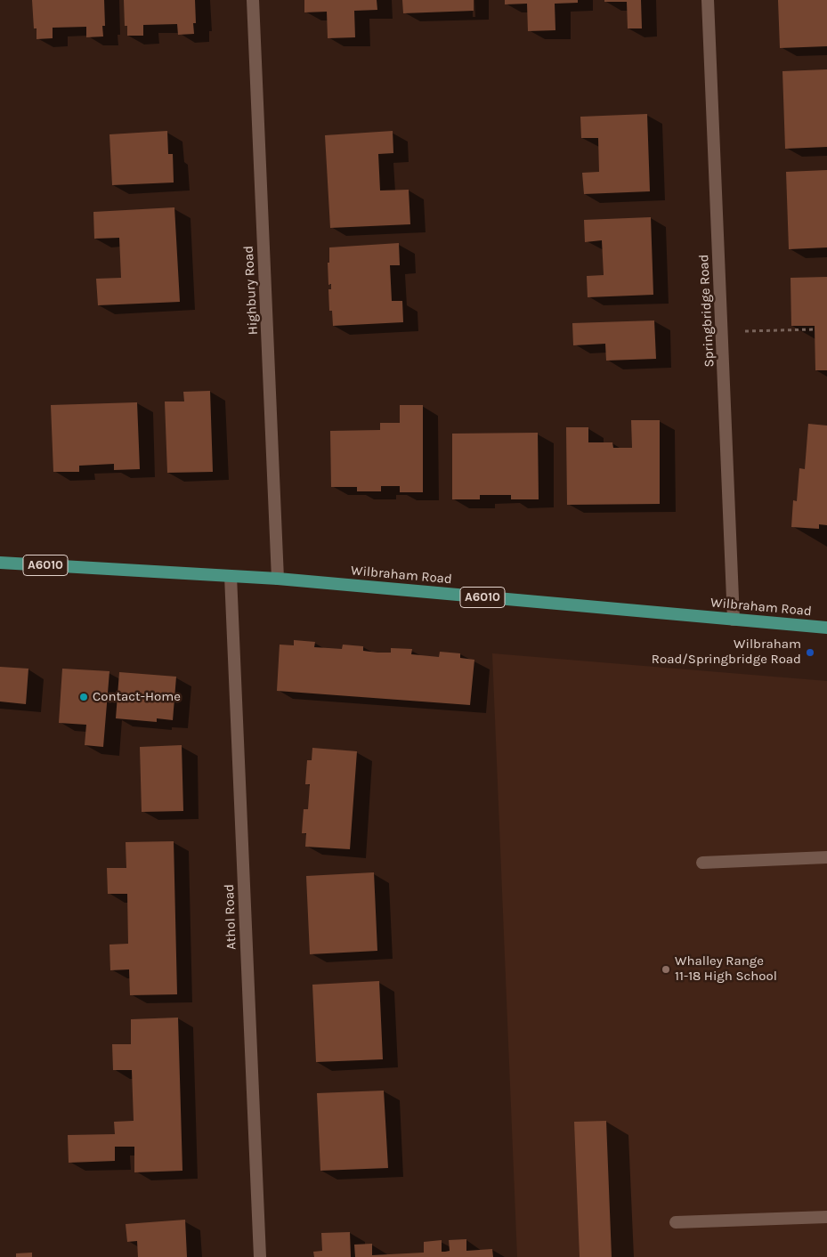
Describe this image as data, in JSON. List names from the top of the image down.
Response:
{
  "streets": {
    "highway": ["A6010", "Wilbraham Road"],
    "street": ["Highbury Road", "Springbridge Road", "Athol Road"]
  },
  "crossings": [
    ["Highbury Road", "Wilbraham Road"],
    ["Springbridge Road", "Wilbraham Road"],
    ["Wilbraham Road", "Athol Road"]
  ],
  "places": ["Wilbraham Road/Springbridge Road", "Contact-Home", "Whalley Range 11-18 High School"]
}
